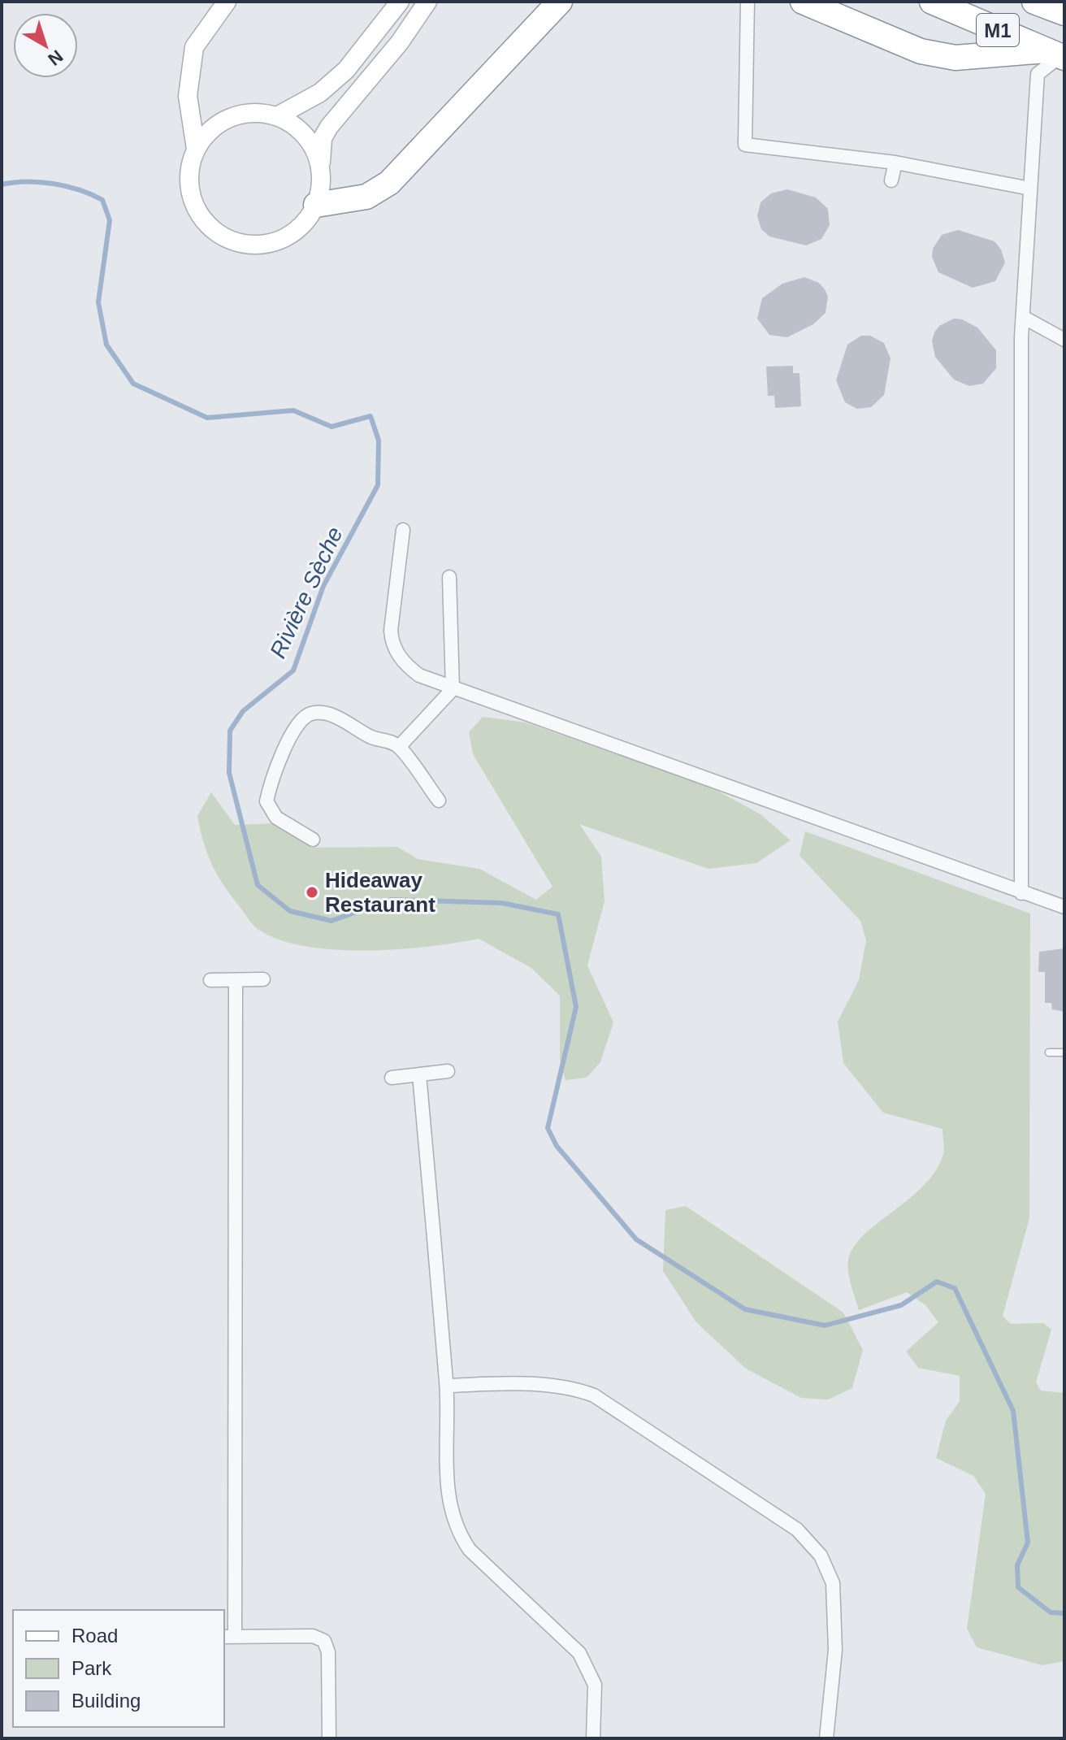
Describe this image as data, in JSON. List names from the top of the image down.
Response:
{
  "streets": {
    "highway": ["M1"]
  },
  "water": ["Rivière Sèche"],
  "places": ["Hideaway Restaurant"],
  "legend": ["Road", "Park", "Building"],
  "north": "bottom right"
}
